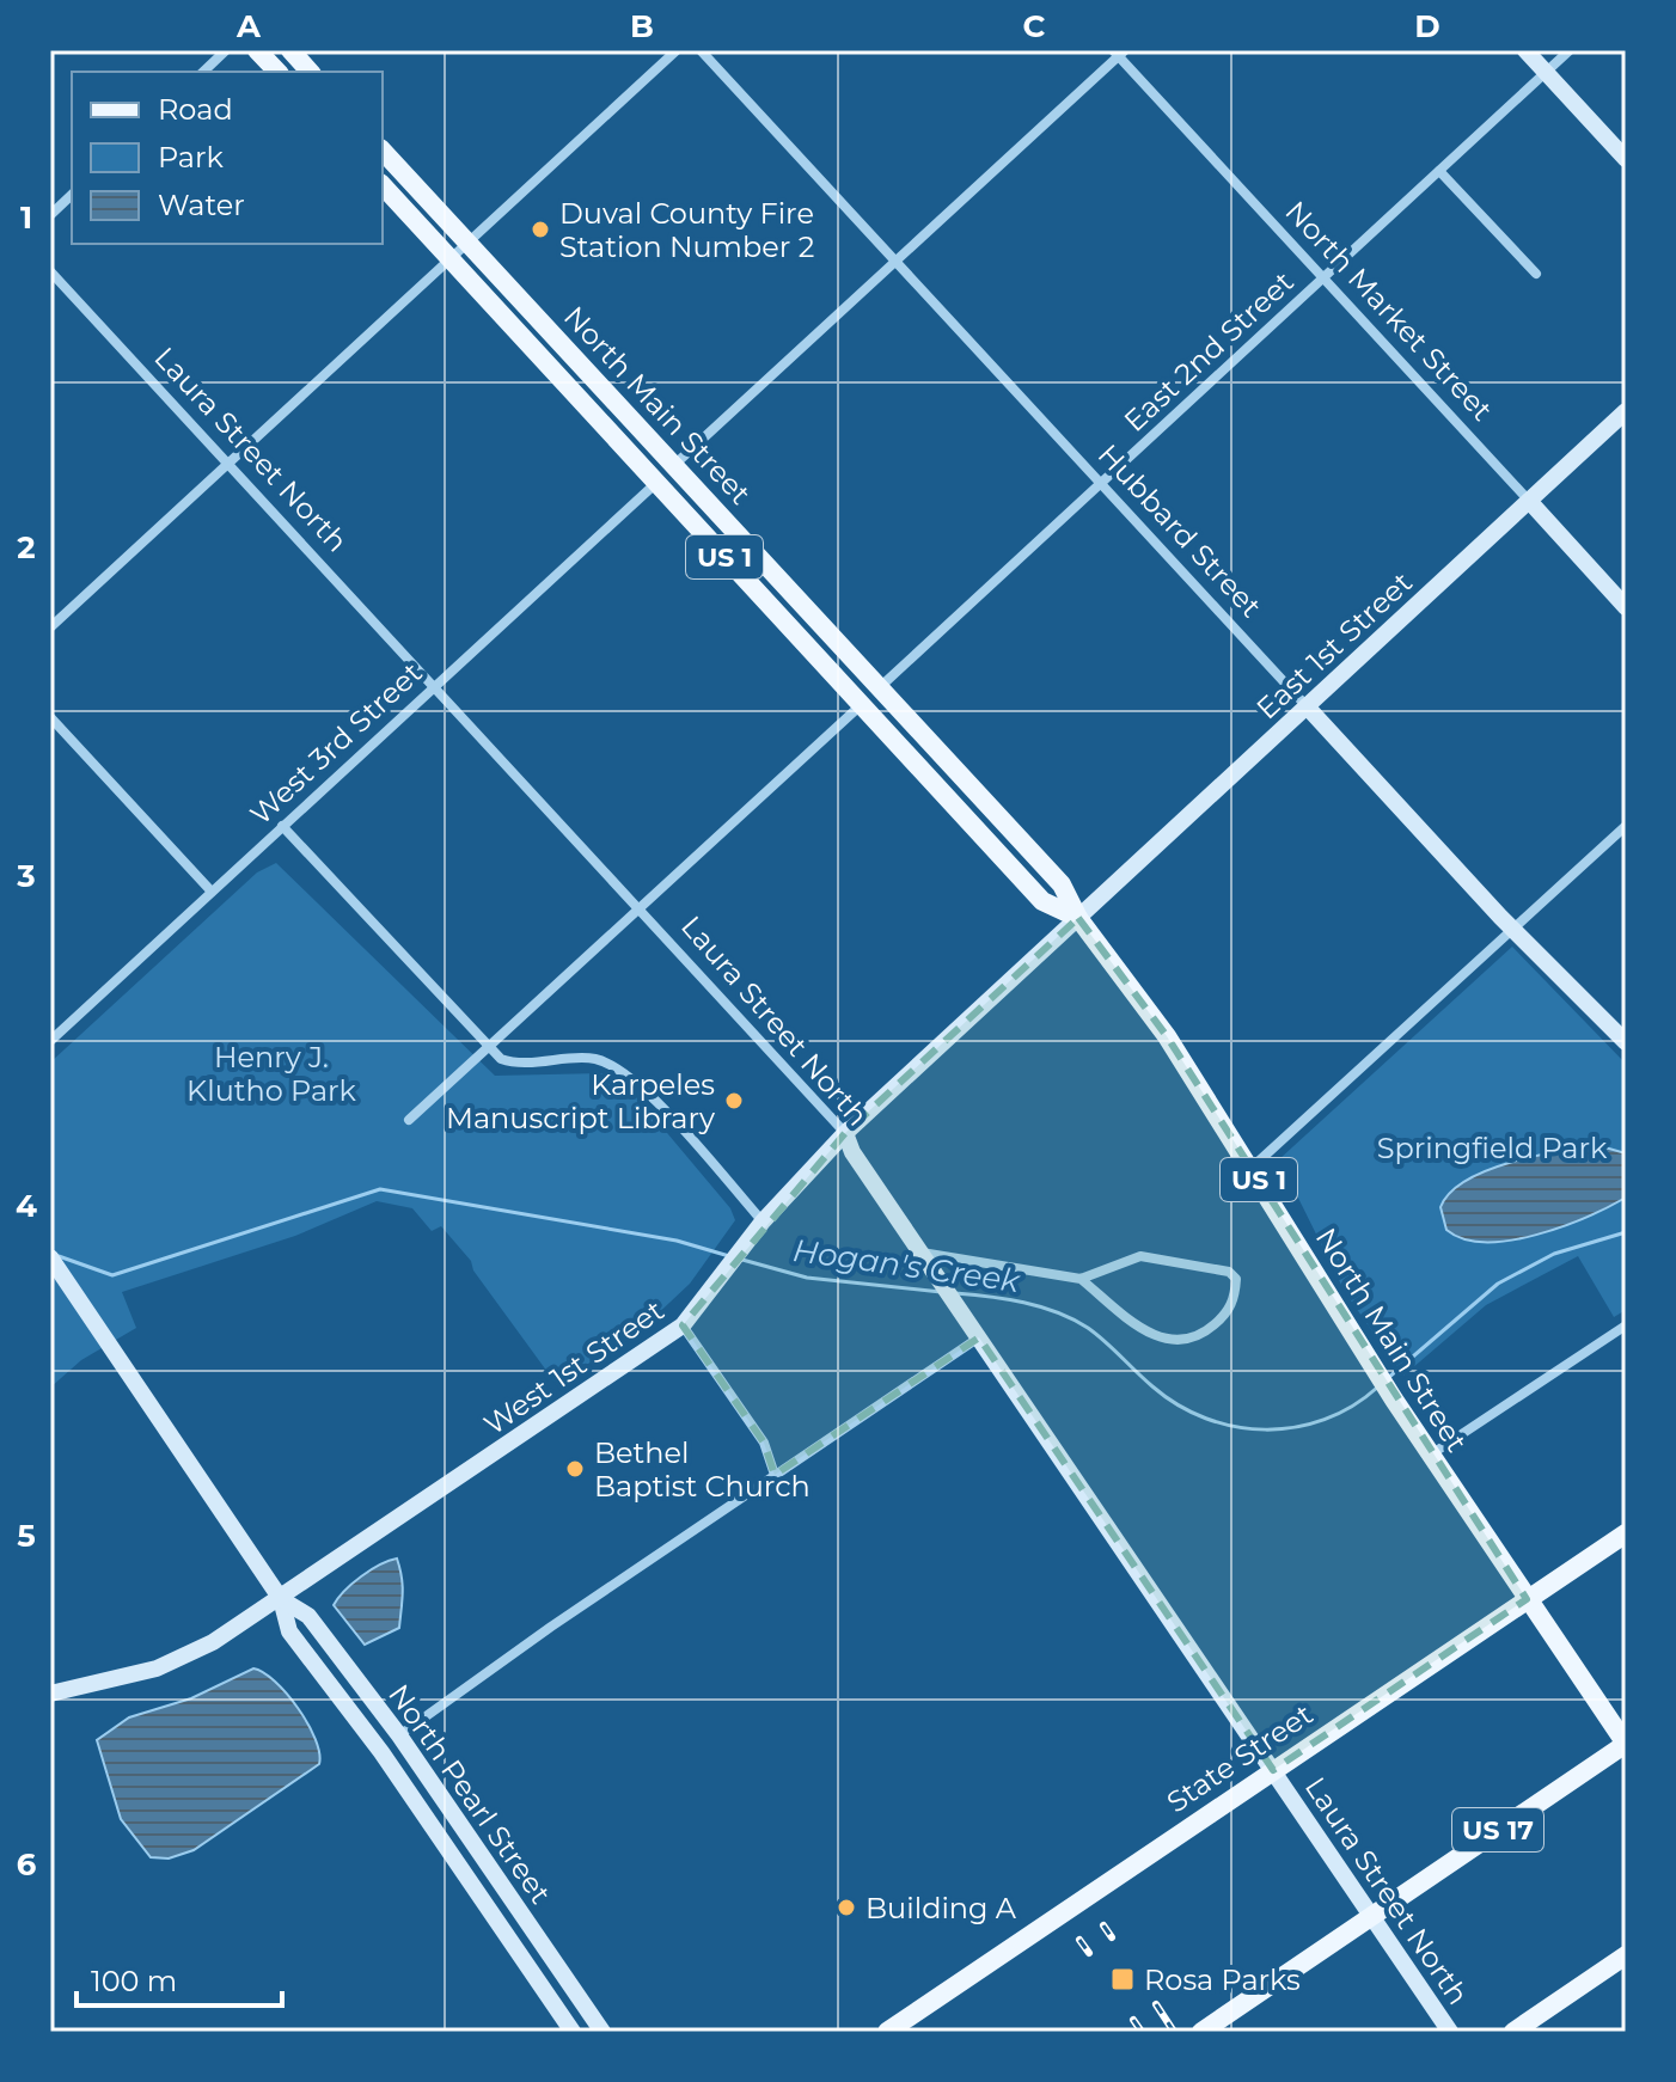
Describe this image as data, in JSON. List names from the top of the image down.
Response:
{
  "streets": {
    "main road": [
      "North Main Street",
      "US 1",
      "State Street",
      "US 17"
    ],
    "street": [
      "North Market Street",
      "East 2nd Street",
      "Laura Street North",
      "Hubbard Street",
      "East 1st Street",
      "West 3rd Street",
      "West 1st Street",
      "North Pearl Street"
    ]
  },
  "crossings": [
    ["North Market Street", "East 2nd Street"],
    ["North Market Street", "East 1st Street"],
    ["East 2nd Street", "North Main Street"],
    ["East 2nd Street", "Hubbard Street"],
    ["North Main Street", "East 1st Street"],
    ["North Main Street", "West 3rd Street"],
    ["North Main Street", "West 1st Street"],
    ["North Main Street", "State Street"],
    ["North Main Street", "US 17"],
    ["Laura Street North", "West 3rd Street"],
    ["Laura Street North", "West 1st Street"],
    ["Laura Street North", "State Street"],
    ["Laura Street North", "US 17"],
    ["Hubbard Street", "East 1st Street"],
    ["East 1st Street", "West 1st Street"],
    ["West 1st Street", "North Pearl Street"]
  ],
  "water": ["Hogan's Creek"],
  "parks": ["Henry J. Klutho Park", "Springfield Park"],
  "places": {
    "other": [
      "Duval County Fire Station Number 2",
      "Karpeles Manuscript Library",
      "Bethel Baptist Church",
      "Building A"
    ],
    "transit": ["Rosa Parks"]
  },
  "legend": ["Road", "Park", "Water"],
  "scale_bar": "100 m",
  "grid": {
    "columns": [
      "A",
      "B",
      "C",
      "D"
    ],
    "rows": [
      "1",
      "2",
      "3",
      "4",
      "5",
      "6"
    ]
  }
}
